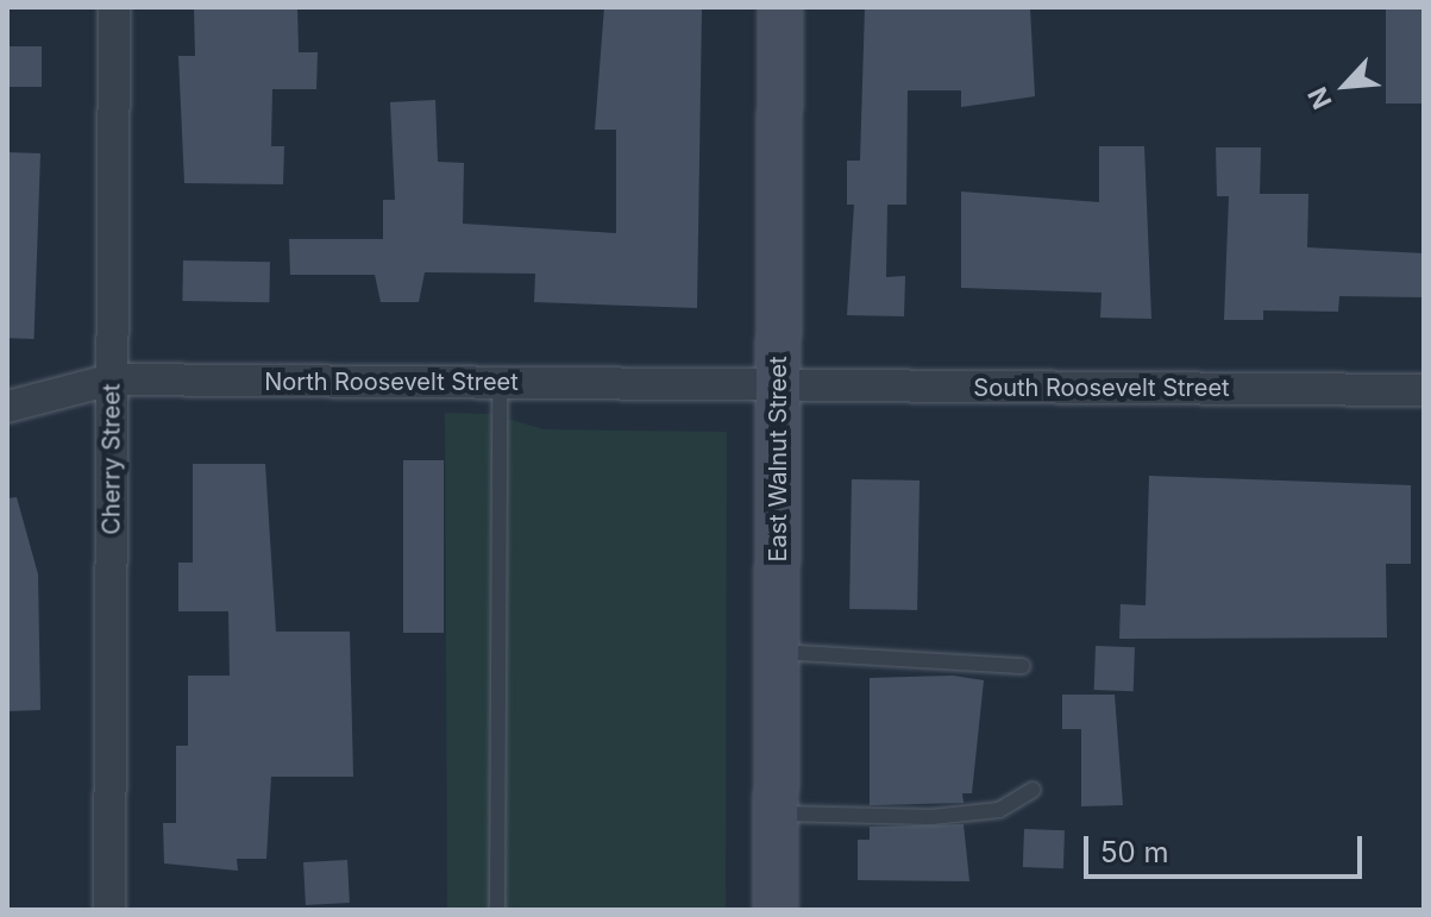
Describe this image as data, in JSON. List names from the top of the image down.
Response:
{
  "streets": {
    "street": [
      "North Roosevelt Street",
      "South Roosevelt Street",
      "Cherry Street",
      "East Walnut Street"
    ]
  },
  "crossings": [
    ["North Roosevelt Street", "South Roosevelt Street"],
    ["North Roosevelt Street", "Cherry Street"],
    ["North Roosevelt Street", "East Walnut Street"],
    ["South Roosevelt Street", "East Walnut Street"]
  ],
  "scale_bar": "50 m",
  "north": "bottom left"
}
